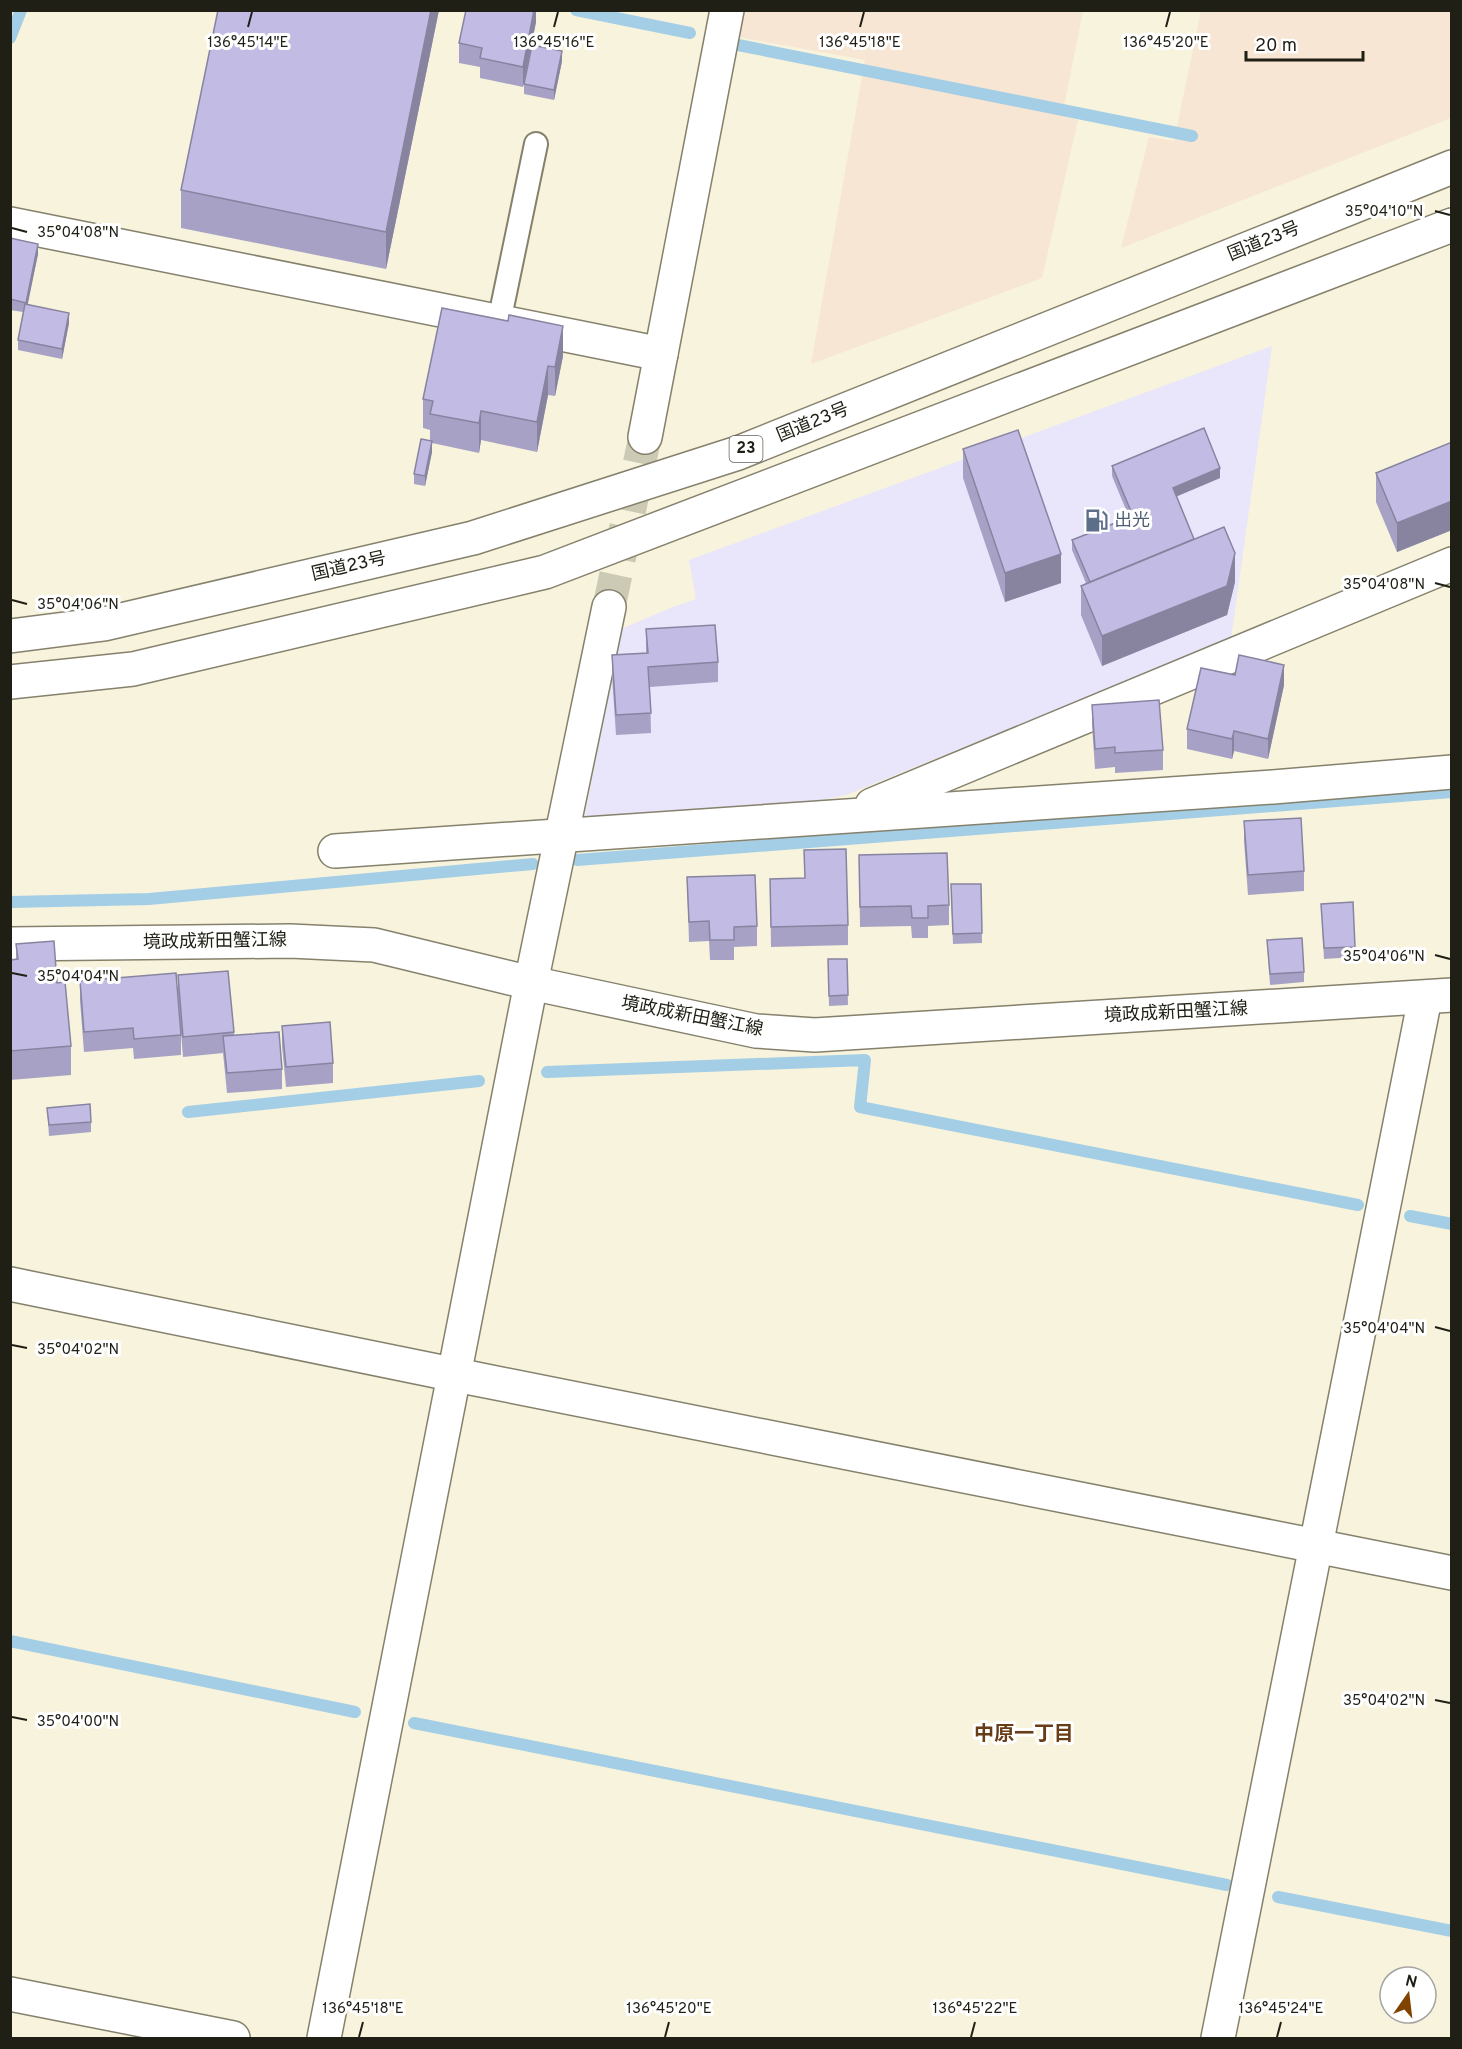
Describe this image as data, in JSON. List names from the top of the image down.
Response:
{
  "streets": {
    "main road": ["国道23号", "23", "境政成新田蟹江線"]
  },
  "districts": ["中原一丁目"],
  "places": {
    "fuel station": ["出光"]
  },
  "scale_bar": "20 m",
  "north": "top",
  "coordinates": [
    "136°45'14\"E",
    "136°45'16\"E",
    "136°45'18\"E",
    "136°45'20\"E",
    "35°04'10\"N",
    "35°04'08\"N",
    "35°04'06\"N",
    "35°04'04\"N",
    "35°04'02\"N",
    "35°04'00\"N",
    "136°45'22\"E",
    "136°45'24\"E"
  ]
}
